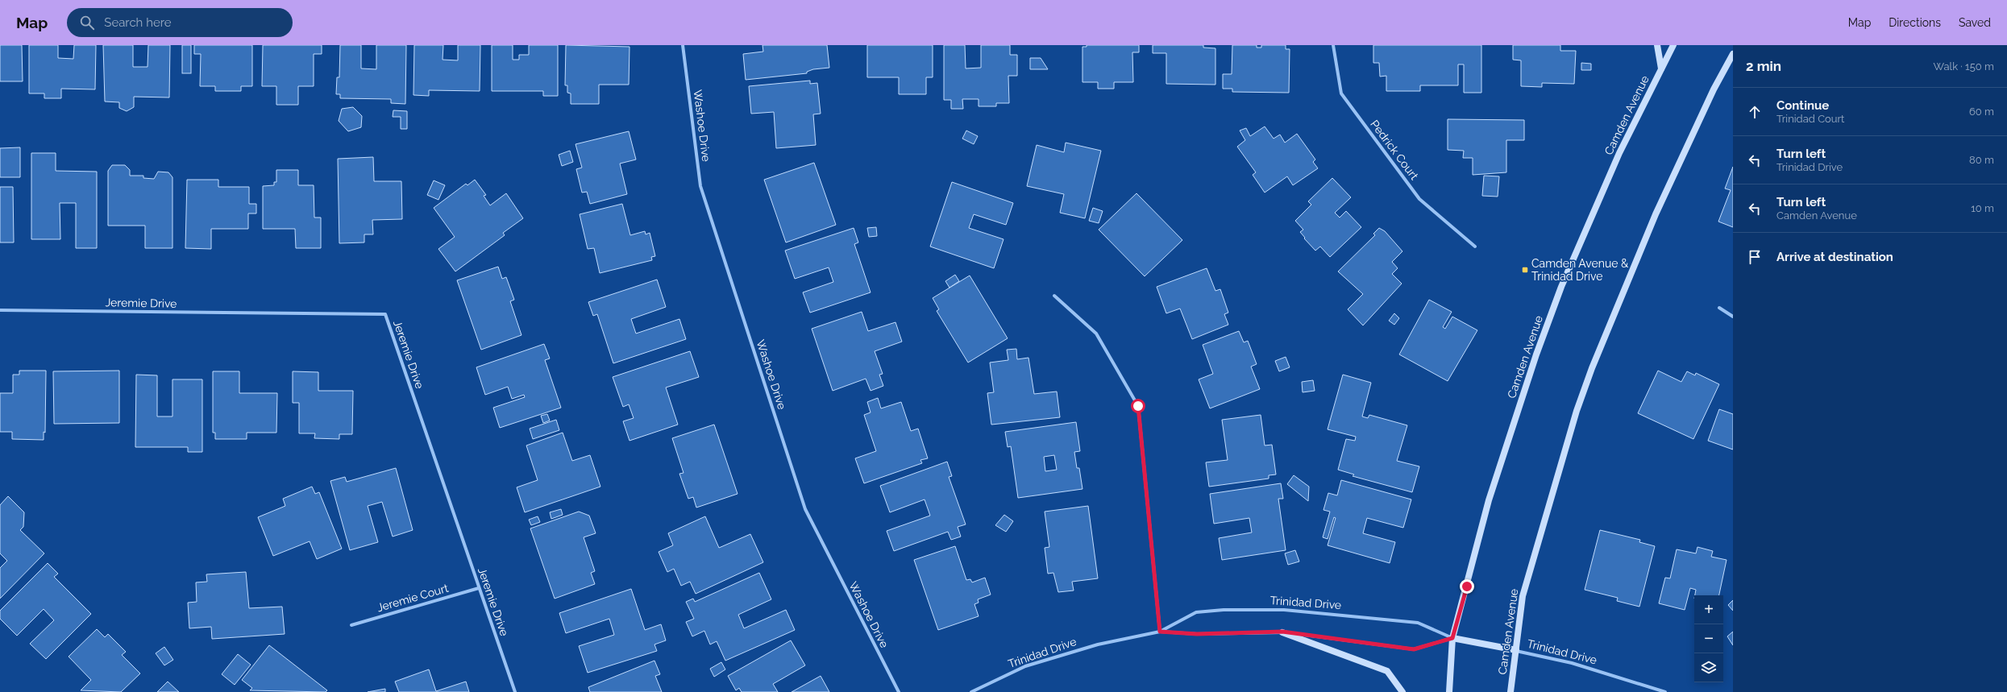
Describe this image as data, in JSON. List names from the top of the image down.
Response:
{
  "streets": {
    "main road": ["Camden Avenue", "Trinidad Drive"],
    "street": [
      "Washoe Drive",
      "Pedrick Court",
      "Jeremie Drive",
      "Jeremie Court"
    ]
  },
  "crossings": [
    ["Camden Avenue", "Trinidad Drive"],
    ["Jeremie Drive", "Jeremie Court"]
  ],
  "places": {
    "transit": ["Camden Avenue & Trinidad Drive"]
  },
  "page": {
    "header": "Map",
    "search": "Search here",
    "nav": ["Map", "Directions", "Saved"],
    "heading": ["2 min", "Walk · 150 m"],
    "list": [
      ["Continue", "Trinidad Court", "60 m"],
      ["Turn left", "Trinidad Drive", "80 m"],
      ["Turn left", "Camden Avenue", "10 m"],
      "Arrive at destination"
    ],
    "map_buttons": ["+", "−"]
  }
}
